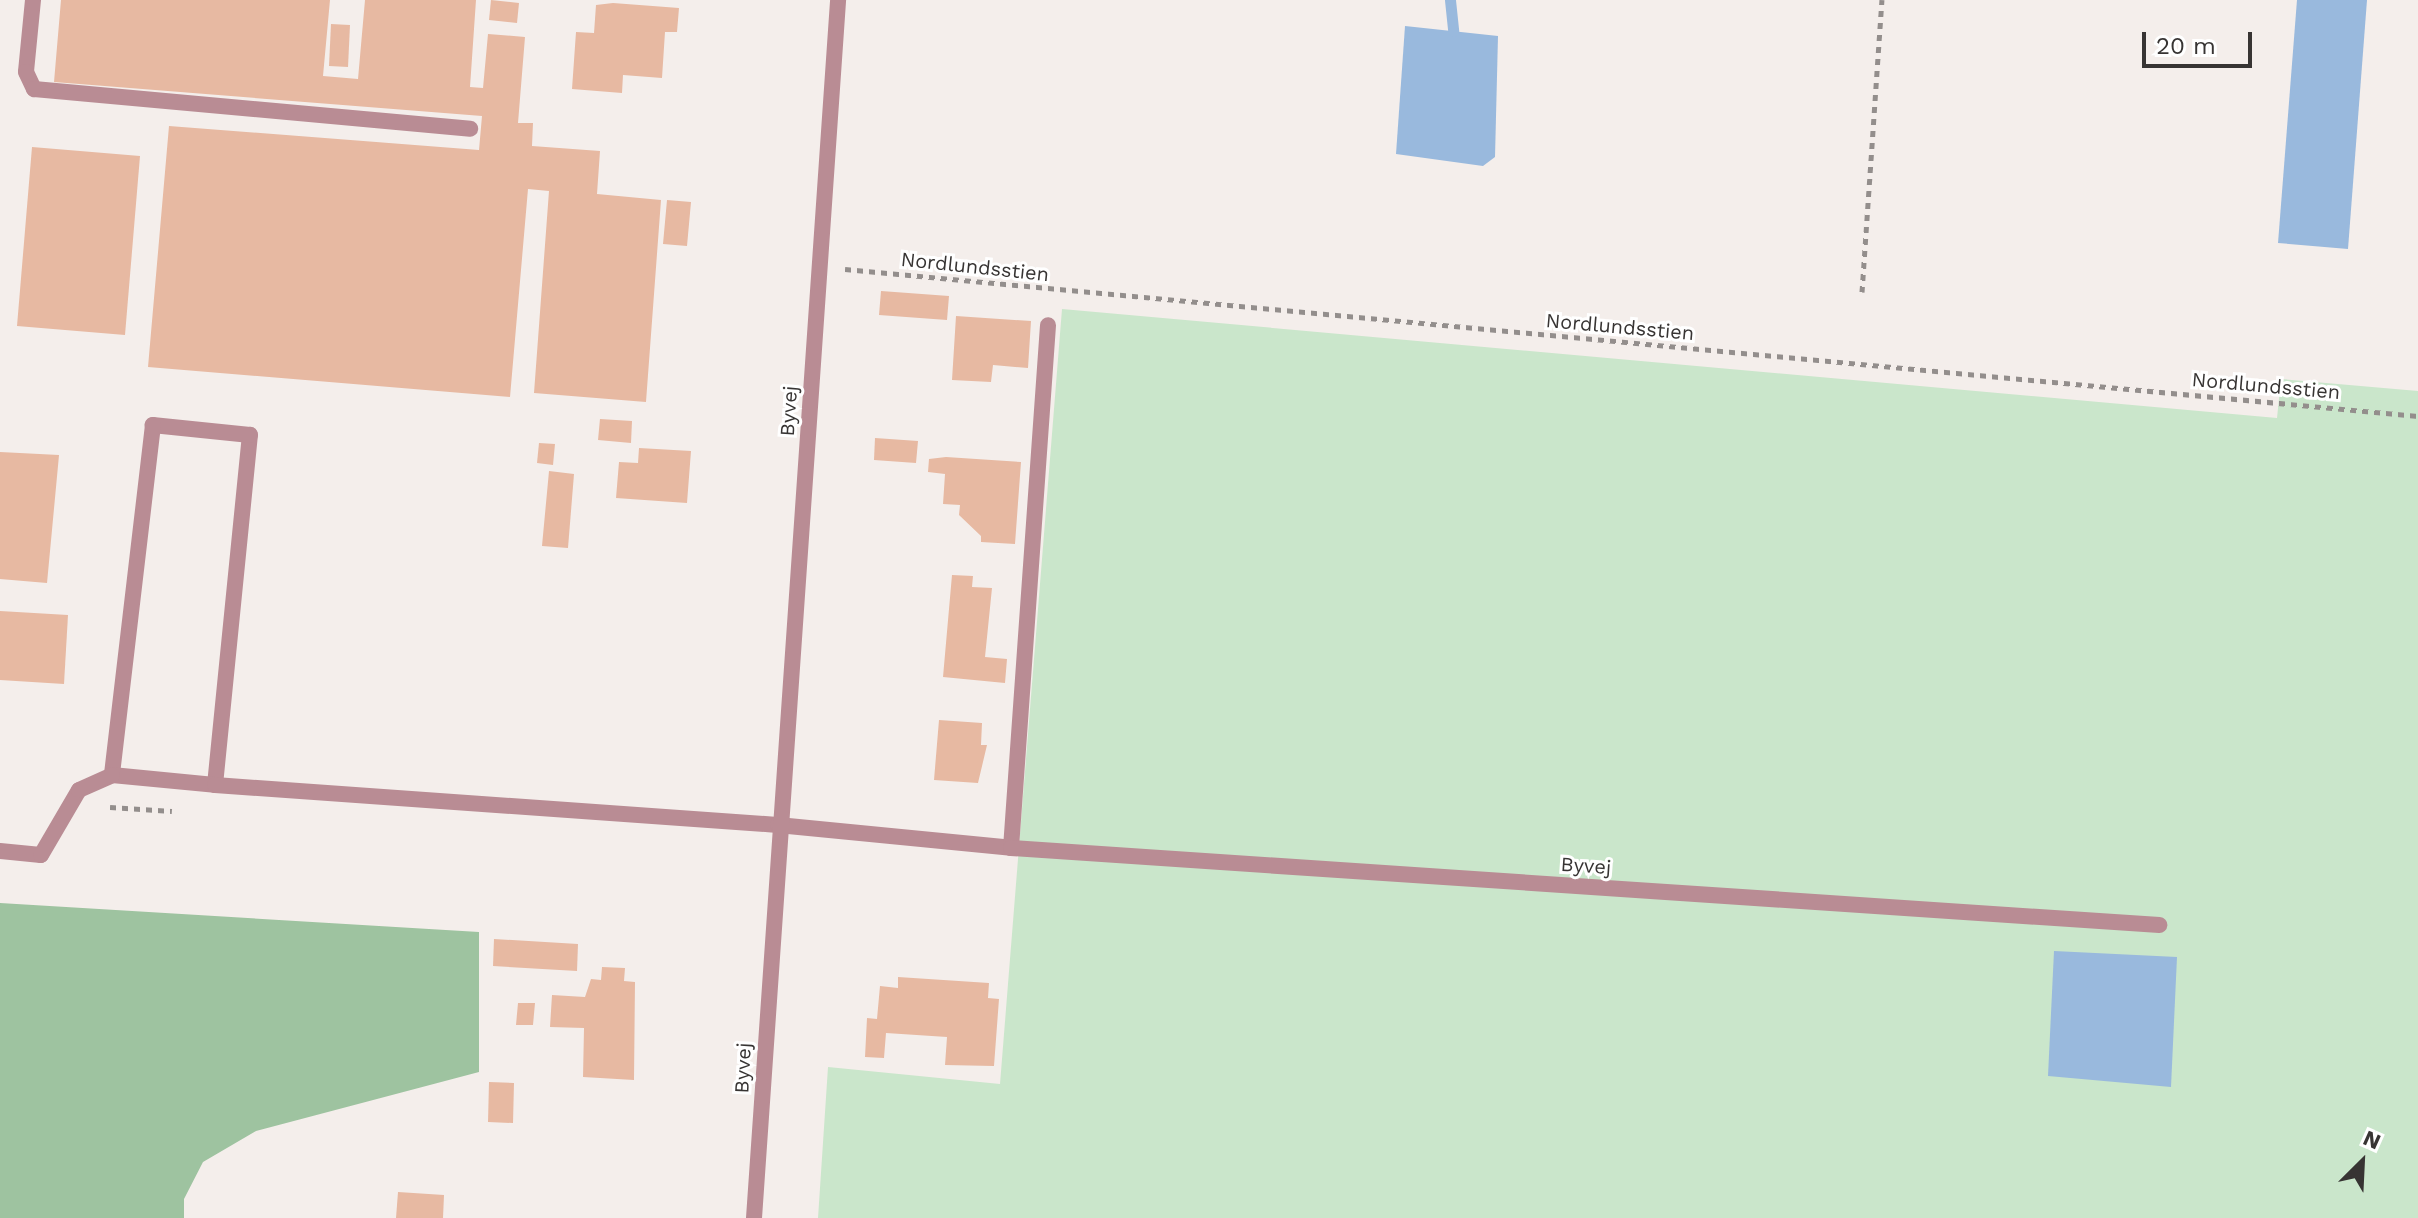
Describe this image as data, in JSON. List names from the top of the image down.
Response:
{
  "streets": {
    "street": ["Byvej"],
    "path": ["Nordlundsstien"]
  },
  "crossings": [
    ["Nordlundsstien", "Byvej"]
  ],
  "scale_bar": "20 m",
  "north": "top right"
}
